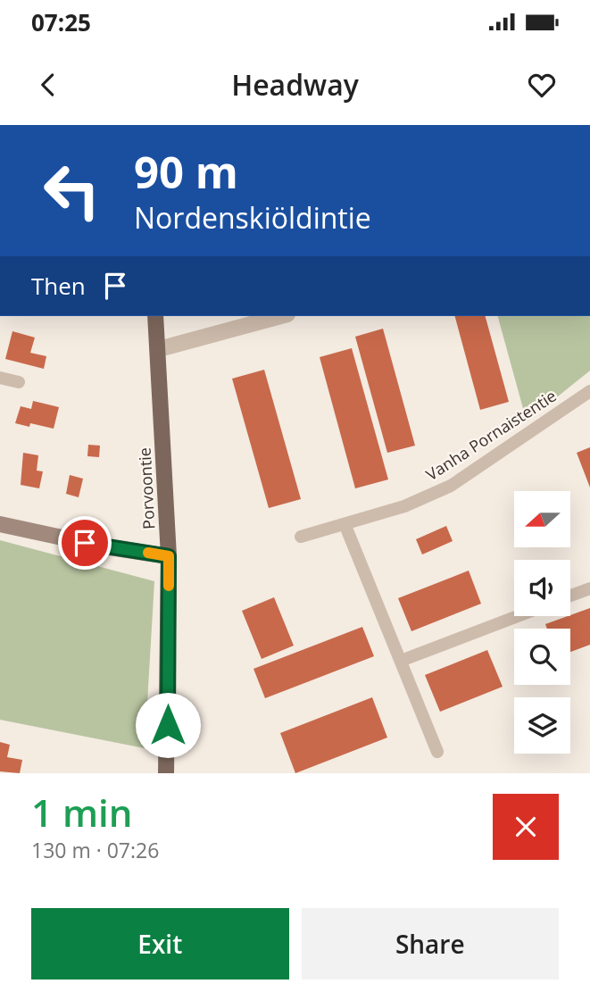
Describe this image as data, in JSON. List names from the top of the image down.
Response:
{
  "streets": {
    "main road": ["Porvoontie"],
    "street": ["Vanha Pornaistentie"]
  },
  "north": "left",
  "page": {
    "status": "07:25",
    "header": "Headway",
    "turn": ["90 m", "Nordenskiöldintie"],
    "then": "Then",
    "heading": ["1 min", "130 m · 07:26"],
    "buttons": ["Exit", "Share"]
  }
}
